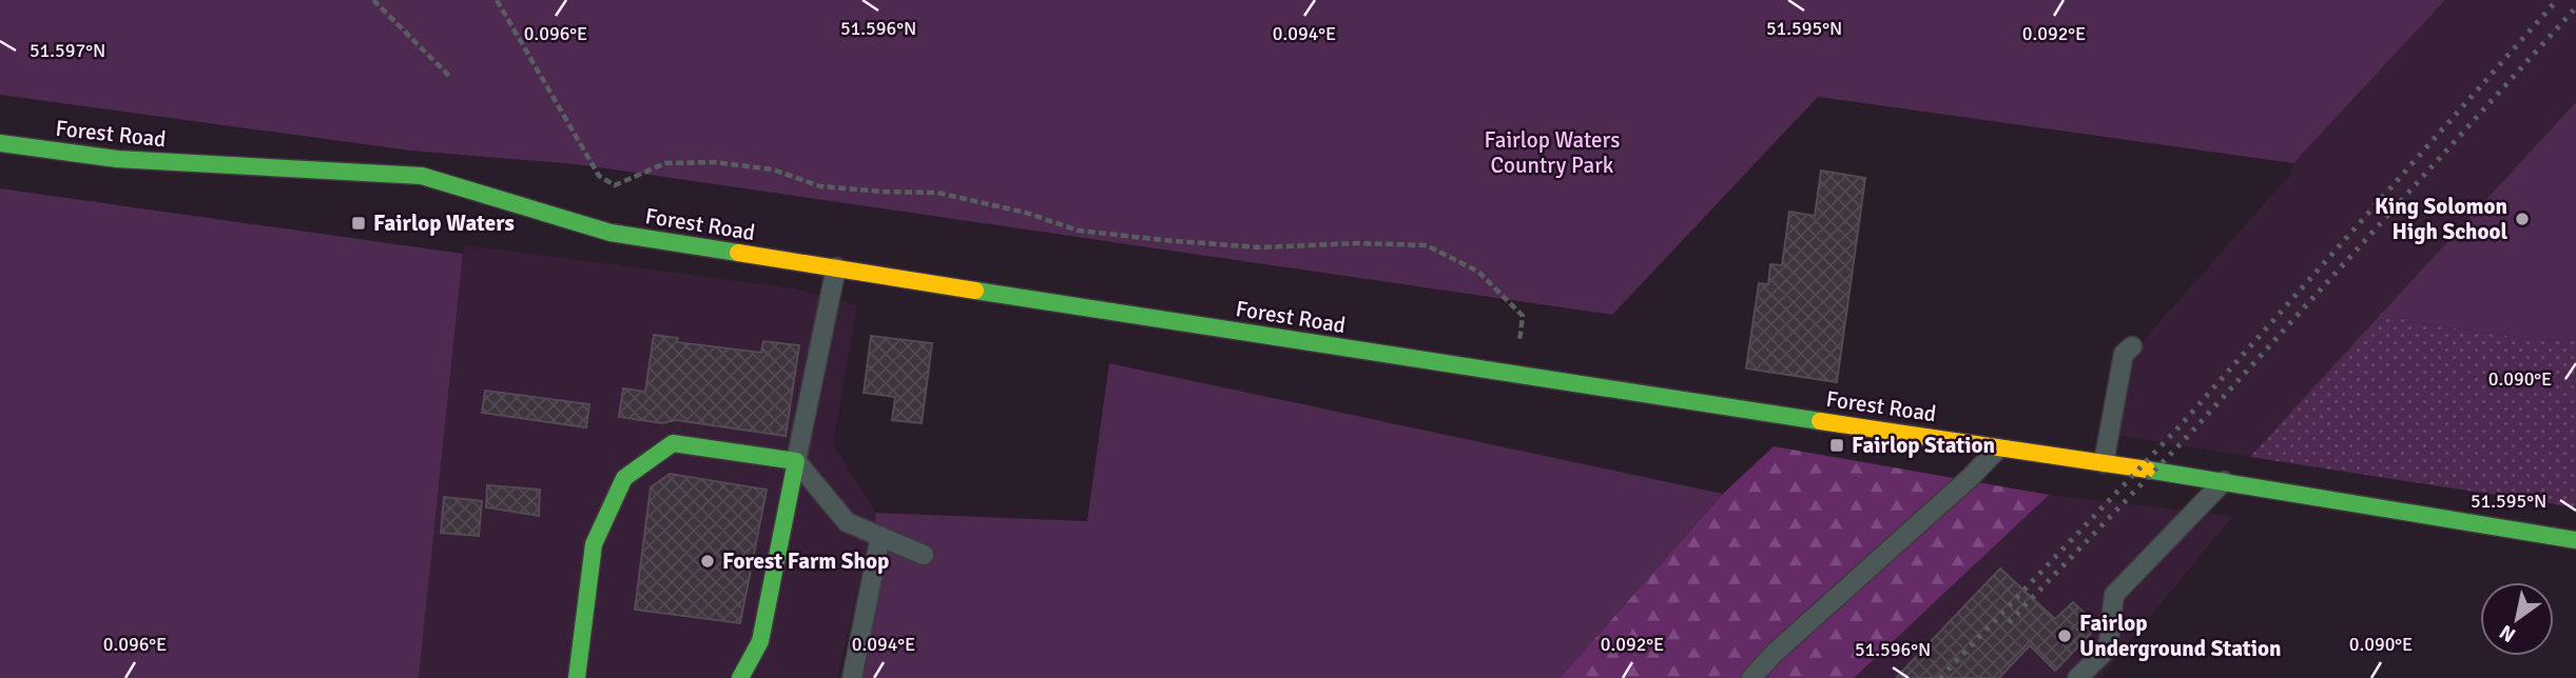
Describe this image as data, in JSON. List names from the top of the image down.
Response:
{
  "streets": {
    "street": ["Forest Road"]
  },
  "parks": ["Fairlop Waters Country Park"],
  "places": {
    "other": ["King Solomon High School", "Forest Farm Shop", "Fairlop Underground Station"],
    "transit": ["Fairlop Waters", "Fairlop Station"]
  },
  "north": "bottom left",
  "coordinates": [
    "51.596°N",
    "51.595°N",
    "0.096°E",
    "0.094°E",
    "0.092°E",
    "51.597°N",
    "0.090°E"
  ]
}
